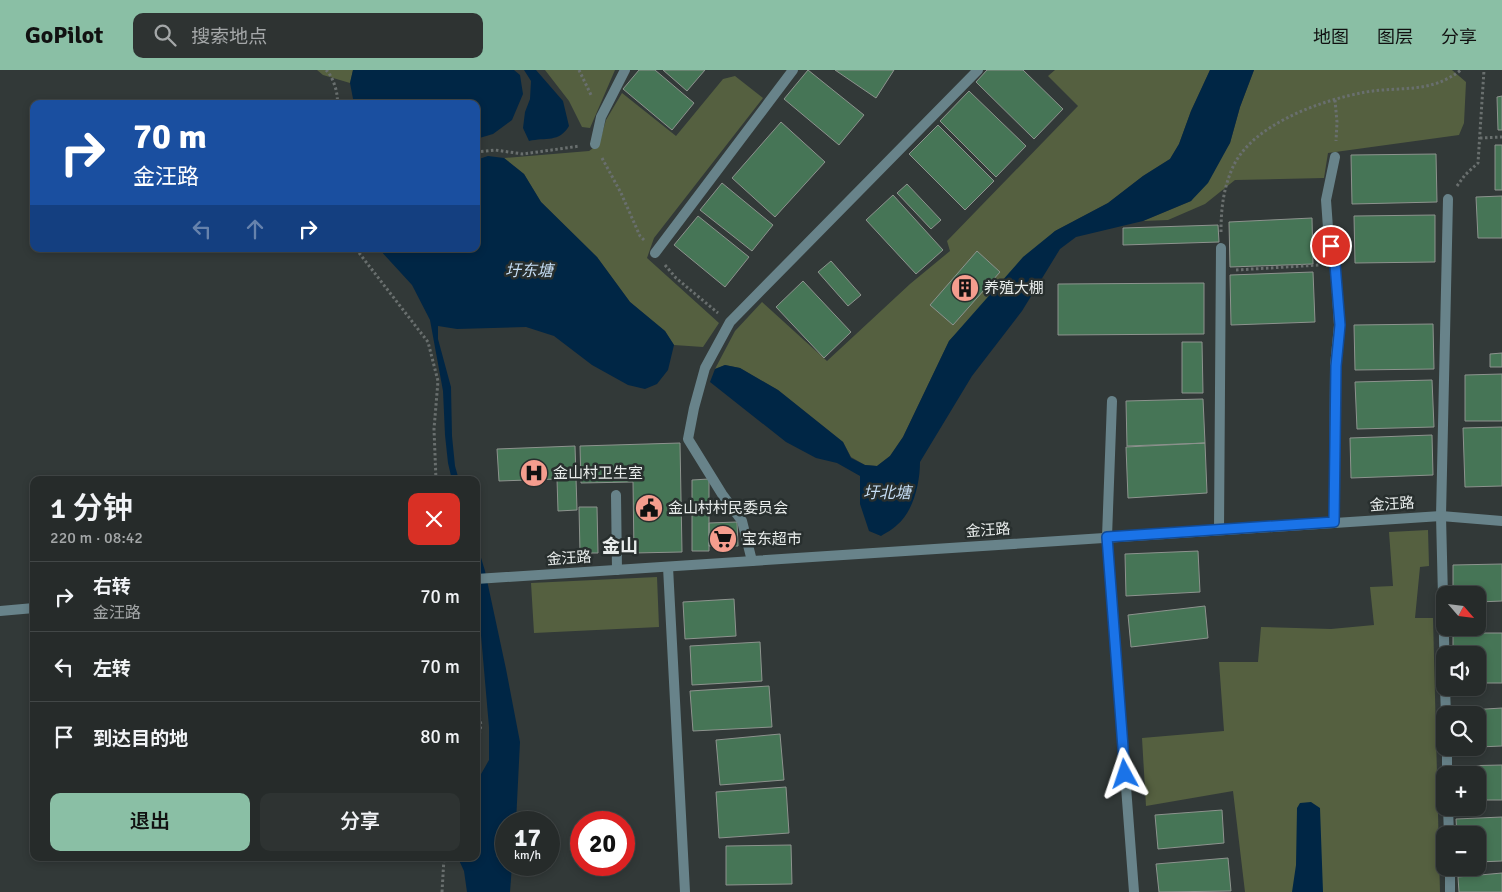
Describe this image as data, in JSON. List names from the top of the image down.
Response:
{
  "streets": {
    "street": ["金汪路"]
  },
  "districts": ["金山"],
  "water": ["圩东塘", "圩北塘"],
  "places": {
    "building": ["养殖大棚"],
    "hospital": ["金山村卫生室"],
    "public building": ["金山村村民委员会"],
    "supermarket": ["宝东超市"]
  },
  "north": "bottom right",
  "page": {
    "header": "GoPilot",
    "search": "搜索地点",
    "nav": ["地图", "图层", "分享"],
    "turn": ["70 m", "金汪路"],
    "heading": ["1 分钟", "220 m · 08:42"],
    "list": [
      {
        "name": "右转",
        "note": "金汪路",
        "value": "70 m"
      },
      {
        "name": "左转",
        "value": "70 m"
      },
      {
        "name": "到达目的地",
        "value": "80 m"
      }
    ],
    "map_buttons": ["+", "−"],
    "buttons": ["退出", "分享"],
    "speed": "17 km/h",
    "limit": "20"
  }
}
